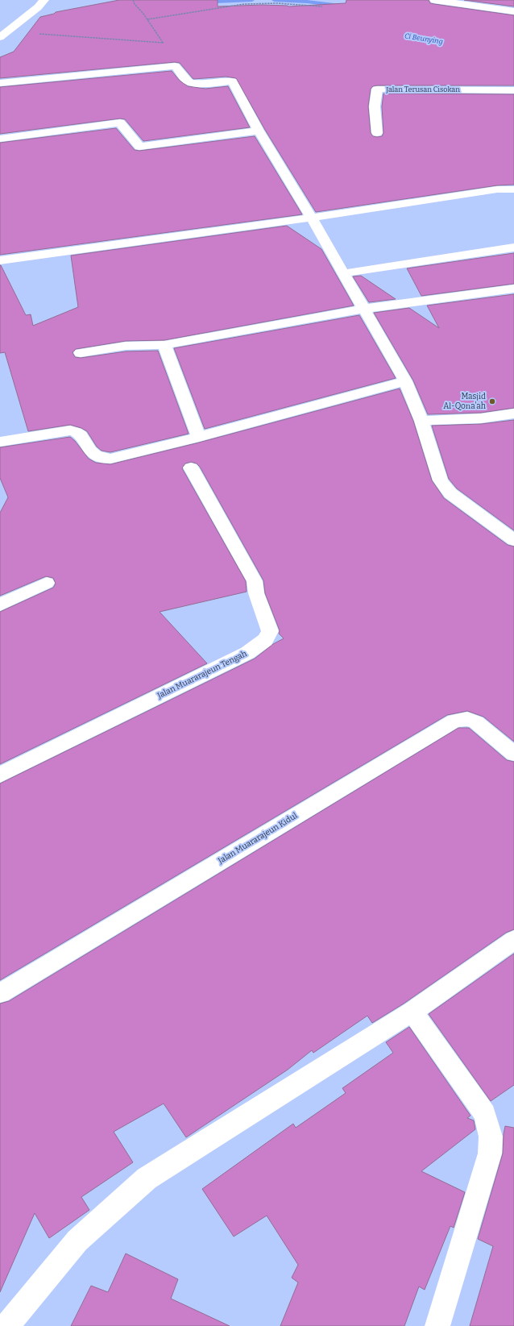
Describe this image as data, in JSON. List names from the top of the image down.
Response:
{
  "streets": {
    "main road": ["Jalan Terusan Cisokan", "Jalan Muararajeun Tengah", "Jalan Muararajeun Kidul"]
  },
  "water": ["Ci Beunying"],
  "places": ["Masjid Al-Qona'ah"]
}
